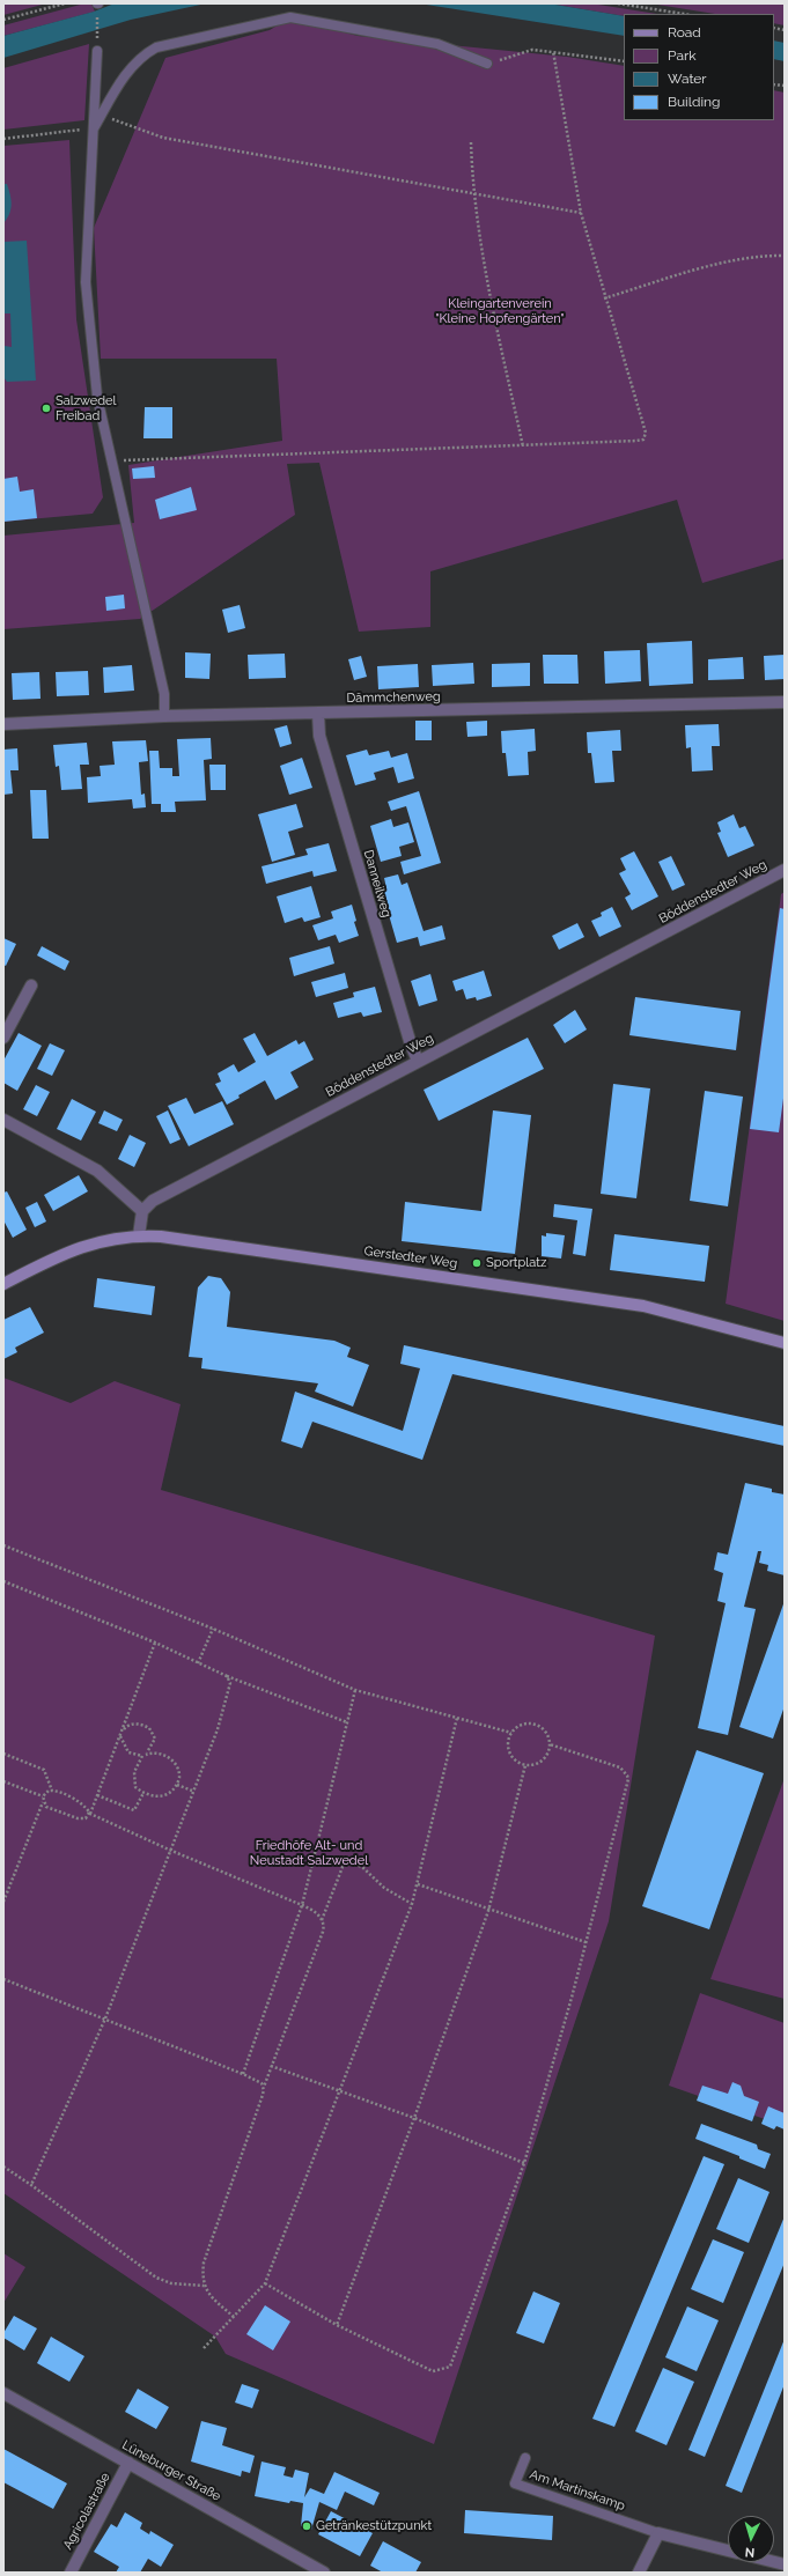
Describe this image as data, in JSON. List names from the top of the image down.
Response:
{
  "streets": {
    "street": [
      "Dämmchenweg",
      "Danneilweg",
      "Böddenstedter Weg",
      "Gerstedter Weg",
      "Lüneburger Straße",
      "Am Martinskamp",
      "Agricolastraße"
    ]
  },
  "crossings": [
    ["Dämmchenweg", "Danneilweg"],
    ["Danneilweg", "Böddenstedter Weg"],
    ["Lüneburger Straße", "Agricolastraße"]
  ],
  "parks": ["Kleingartenverein \"Kleine Hopfengärten\"", "Friedhöfe Alt- und Neustadt Salzwedel"],
  "places": ["Salzwedel Freibad", "Sportplatz", "Getränkestützpunkt"],
  "legend": [
    "Road",
    "Park",
    "Water",
    "Building"
  ],
  "north": "bottom"
}
